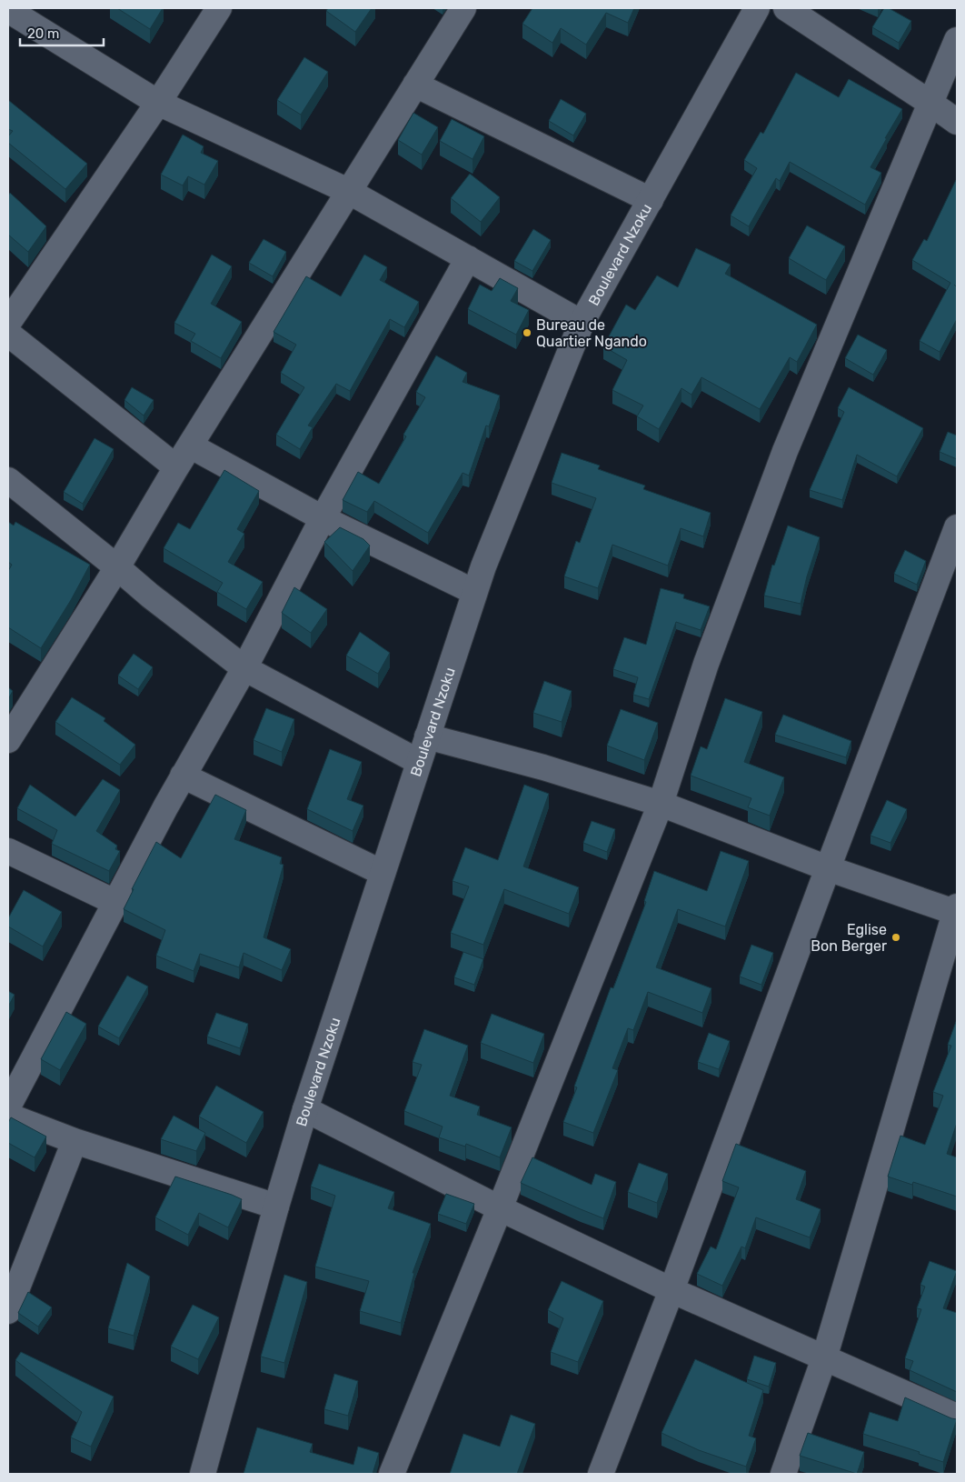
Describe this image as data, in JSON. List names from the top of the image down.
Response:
{
  "streets": {
    "street": ["Boulevard Nzoku"]
  },
  "places": ["Bureau de Quartier Ngando", "Eglise Bon Berger"],
  "scale_bar": "20 m"
}
